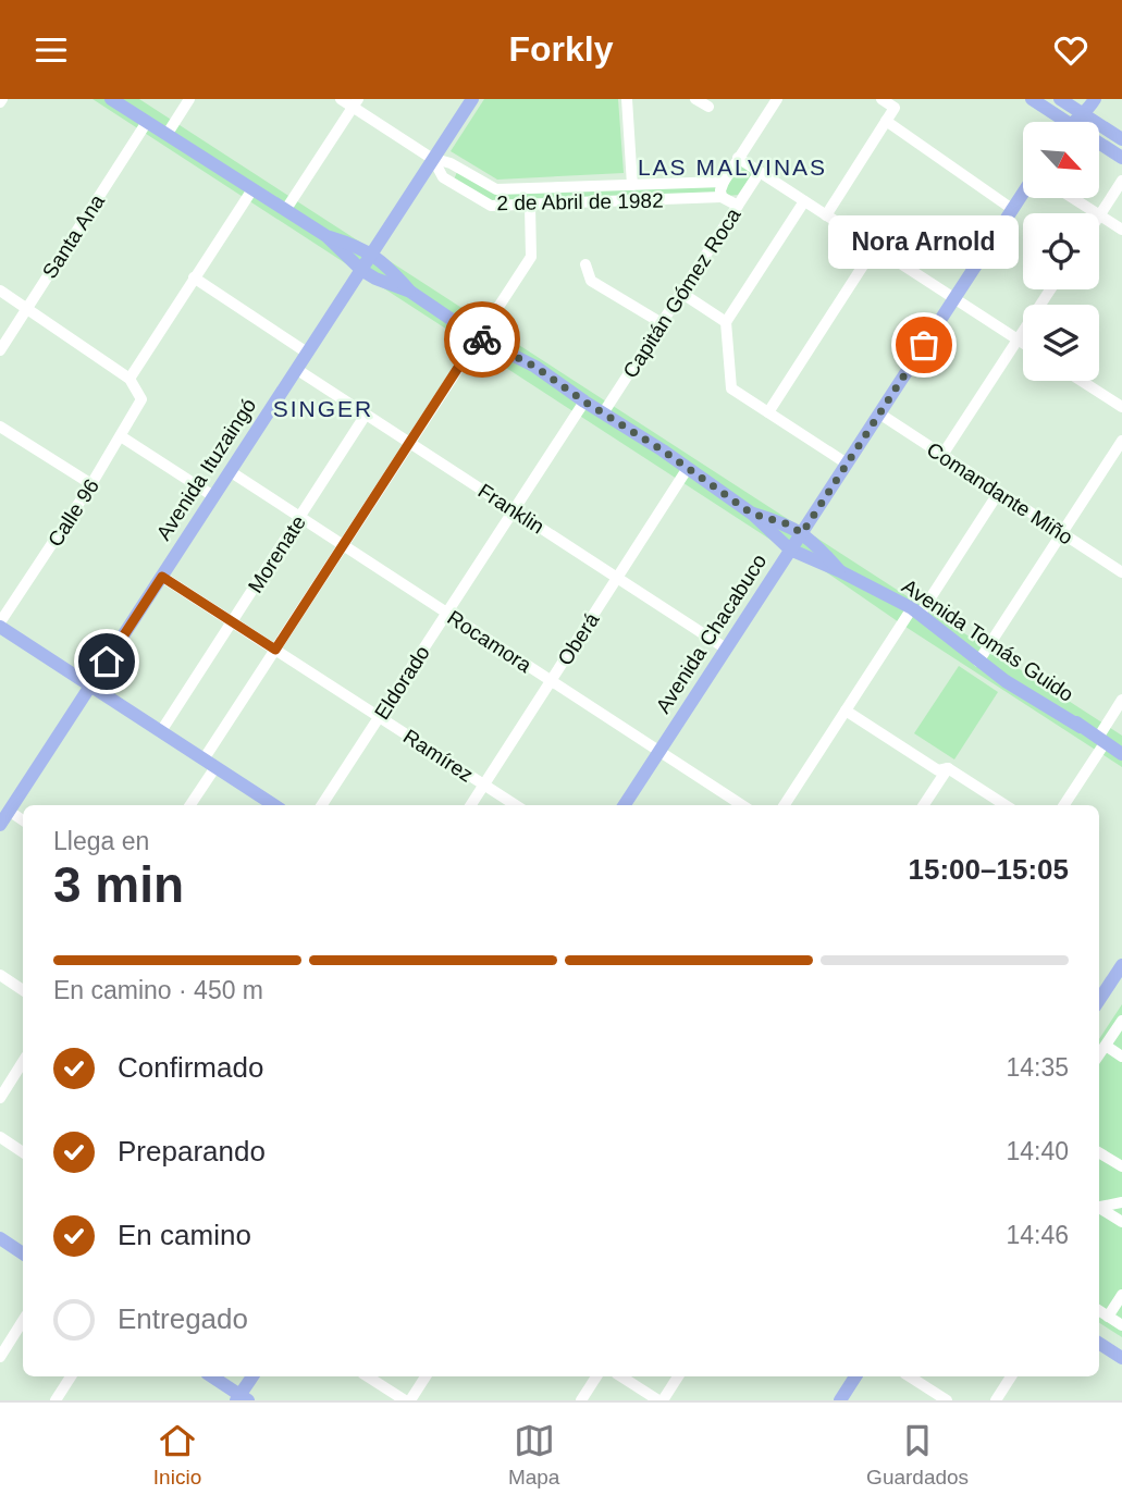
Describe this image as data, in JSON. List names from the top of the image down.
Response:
{
  "streets": {
    "main road": ["Avenida Ituzaingó", "Avenida Chacabuco", "Avenida Tomás Guido"],
    "street": [
      "2 de Abril de 1982",
      "Santa Ana",
      "Capitán Gómez Roca",
      "Comandante Miño",
      "Franklin",
      "Calle 96",
      "Morenate",
      "Oberá",
      "Rocamora",
      "Eldorado",
      "Ramírez"
    ]
  },
  "crossings": [
    ["2 de Abril de 1982", "Capitán Gómez Roca"],
    ["2 de Abril de 1982", "Avenida Ituzaingó"],
    ["Santa Ana", "Avenida Tomás Guido"],
    ["Capitán Gómez Roca", "Avenida Tomás Guido"],
    ["Avenida Ituzaingó", "Franklin"],
    ["Avenida Ituzaingó", "Avenida Tomás Guido"],
    ["Avenida Ituzaingó", "Rocamora"],
    ["Avenida Ituzaingó", "Ramírez"],
    ["Comandante Miño", "Avenida Chacabuco"],
    ["Franklin", "Morenate"],
    ["Franklin", "Avenida Chacabuco"],
    ["Franklin", "Oberá"],
    ["Franklin", "Eldorado"],
    ["Morenate", "Rocamora"],
    ["Morenate", "Ramírez"],
    ["Avenida Chacabuco", "Avenida Tomás Guido"],
    ["Avenida Chacabuco", "Rocamora"],
    ["Oberá", "Avenida Tomás Guido"],
    ["Oberá", "Rocamora"],
    ["Oberá", "Ramírez"],
    ["Avenida Tomás Guido", "Eldorado"],
    ["Rocamora", "Eldorado"],
    ["Eldorado", "Ramírez"]
  ],
  "districts": ["LAS MALVINAS", "SINGER"],
  "places": ["Nora Arnold"],
  "north": "bottom right",
  "page": {
    "header": "Forkly",
    "bubble": "Nora Arnold",
    "heading": ["3 min", "Llega en", "15:00–15:05"],
    "bar": "En camino · 450 m",
    "list": [
      ["Confirmado", "14:35"],
      ["Preparando", "14:40"],
      ["En camino", "14:46"],
      "Entregado"
    ],
    "tabs": ["Inicio", "Mapa", "Guardados"]
  }
}
